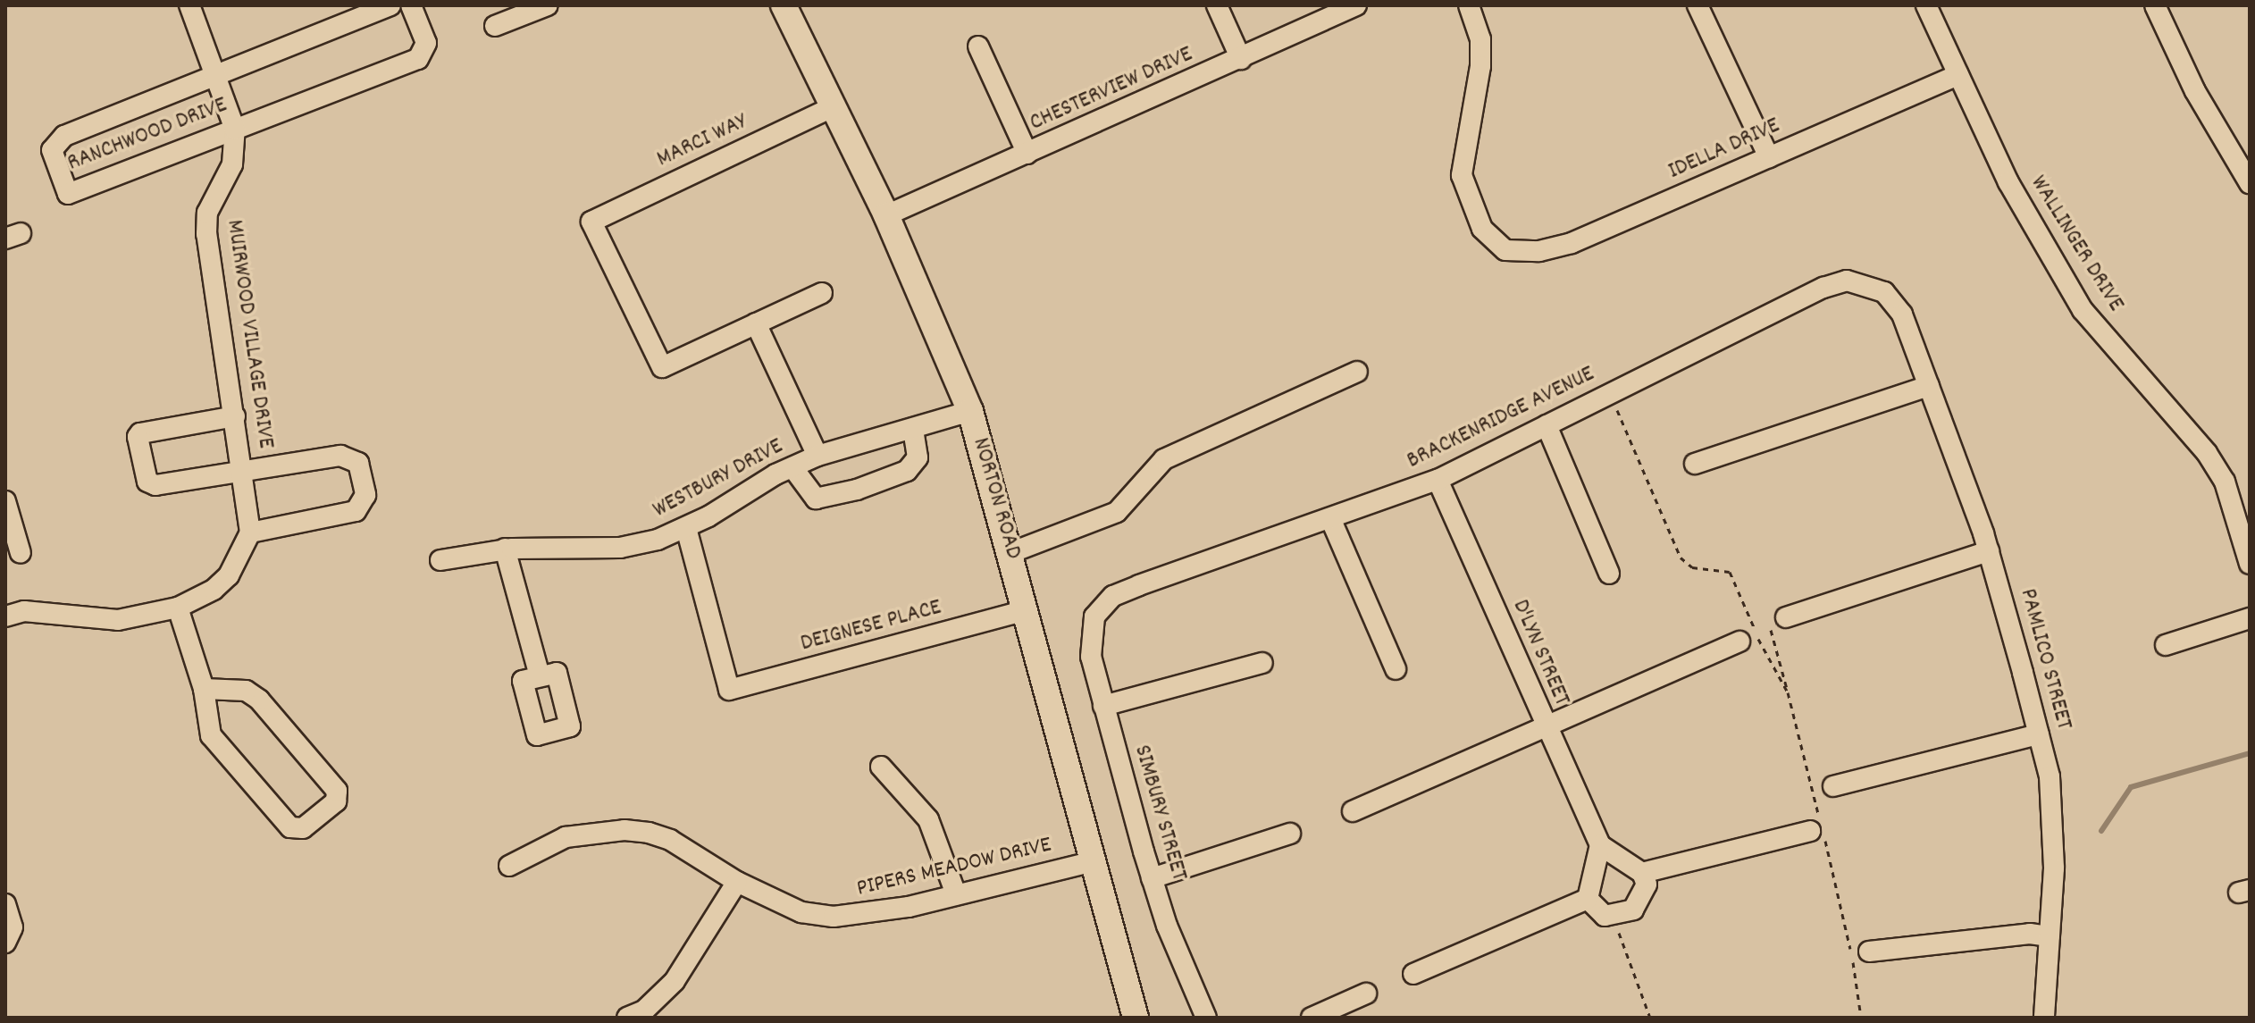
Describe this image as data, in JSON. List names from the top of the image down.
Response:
{
  "streets": {
    "main road": ["NORTON ROAD"],
    "street": [
      "CHESTERVIEW DRIVE",
      "RANCHWOOD DRIVE",
      "MARCI WAY",
      "IDELLA DRIVE",
      "WALLINGER DRIVE",
      "MUIRWOOD VILLAGE DRIVE",
      "BRACKENRIDGE AVENUE",
      "WESTBURY DRIVE",
      "DEIGNESE PLACE",
      "D'LYN STREET",
      "PAMLICO STREET",
      "SIMBURY STREET",
      "PIPERS MEADOW DRIVE"
    ]
  },
  "crossings": [
    ["CHESTERVIEW DRIVE", "NORTON ROAD"],
    ["RANCHWOOD DRIVE", "MUIRWOOD VILLAGE DRIVE"],
    ["MARCI WAY", "NORTON ROAD"],
    ["IDELLA DRIVE", "WALLINGER DRIVE"],
    ["BRACKENRIDGE AVENUE", "D'LYN STREET"],
    ["BRACKENRIDGE AVENUE", "PAMLICO STREET"],
    ["BRACKENRIDGE AVENUE", "SIMBURY STREET"],
    ["WESTBURY DRIVE", "NORTON ROAD"],
    ["WESTBURY DRIVE", "DEIGNESE PLACE"],
    ["NORTON ROAD", "DEIGNESE PLACE"],
    ["NORTON ROAD", "PIPERS MEADOW DRIVE"]
  ]
}
